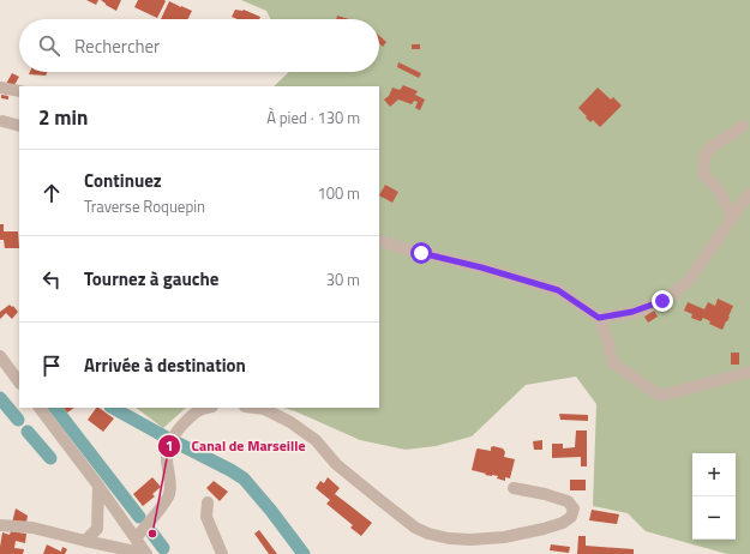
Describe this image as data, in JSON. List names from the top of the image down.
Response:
{
  "places": ["Canal de Marseille"],
  "page": {
    "search": "Rechercher",
    "heading": ["2 min", "À pied · 130 m"],
    "list": [
      ["Continuez", "Traverse Roquepin", "100 m"],
      ["Tournez à gauche", "30 m"],
      "Arrivée à destination"
    ],
    "map_buttons": ["+", "−"]
  }
}
